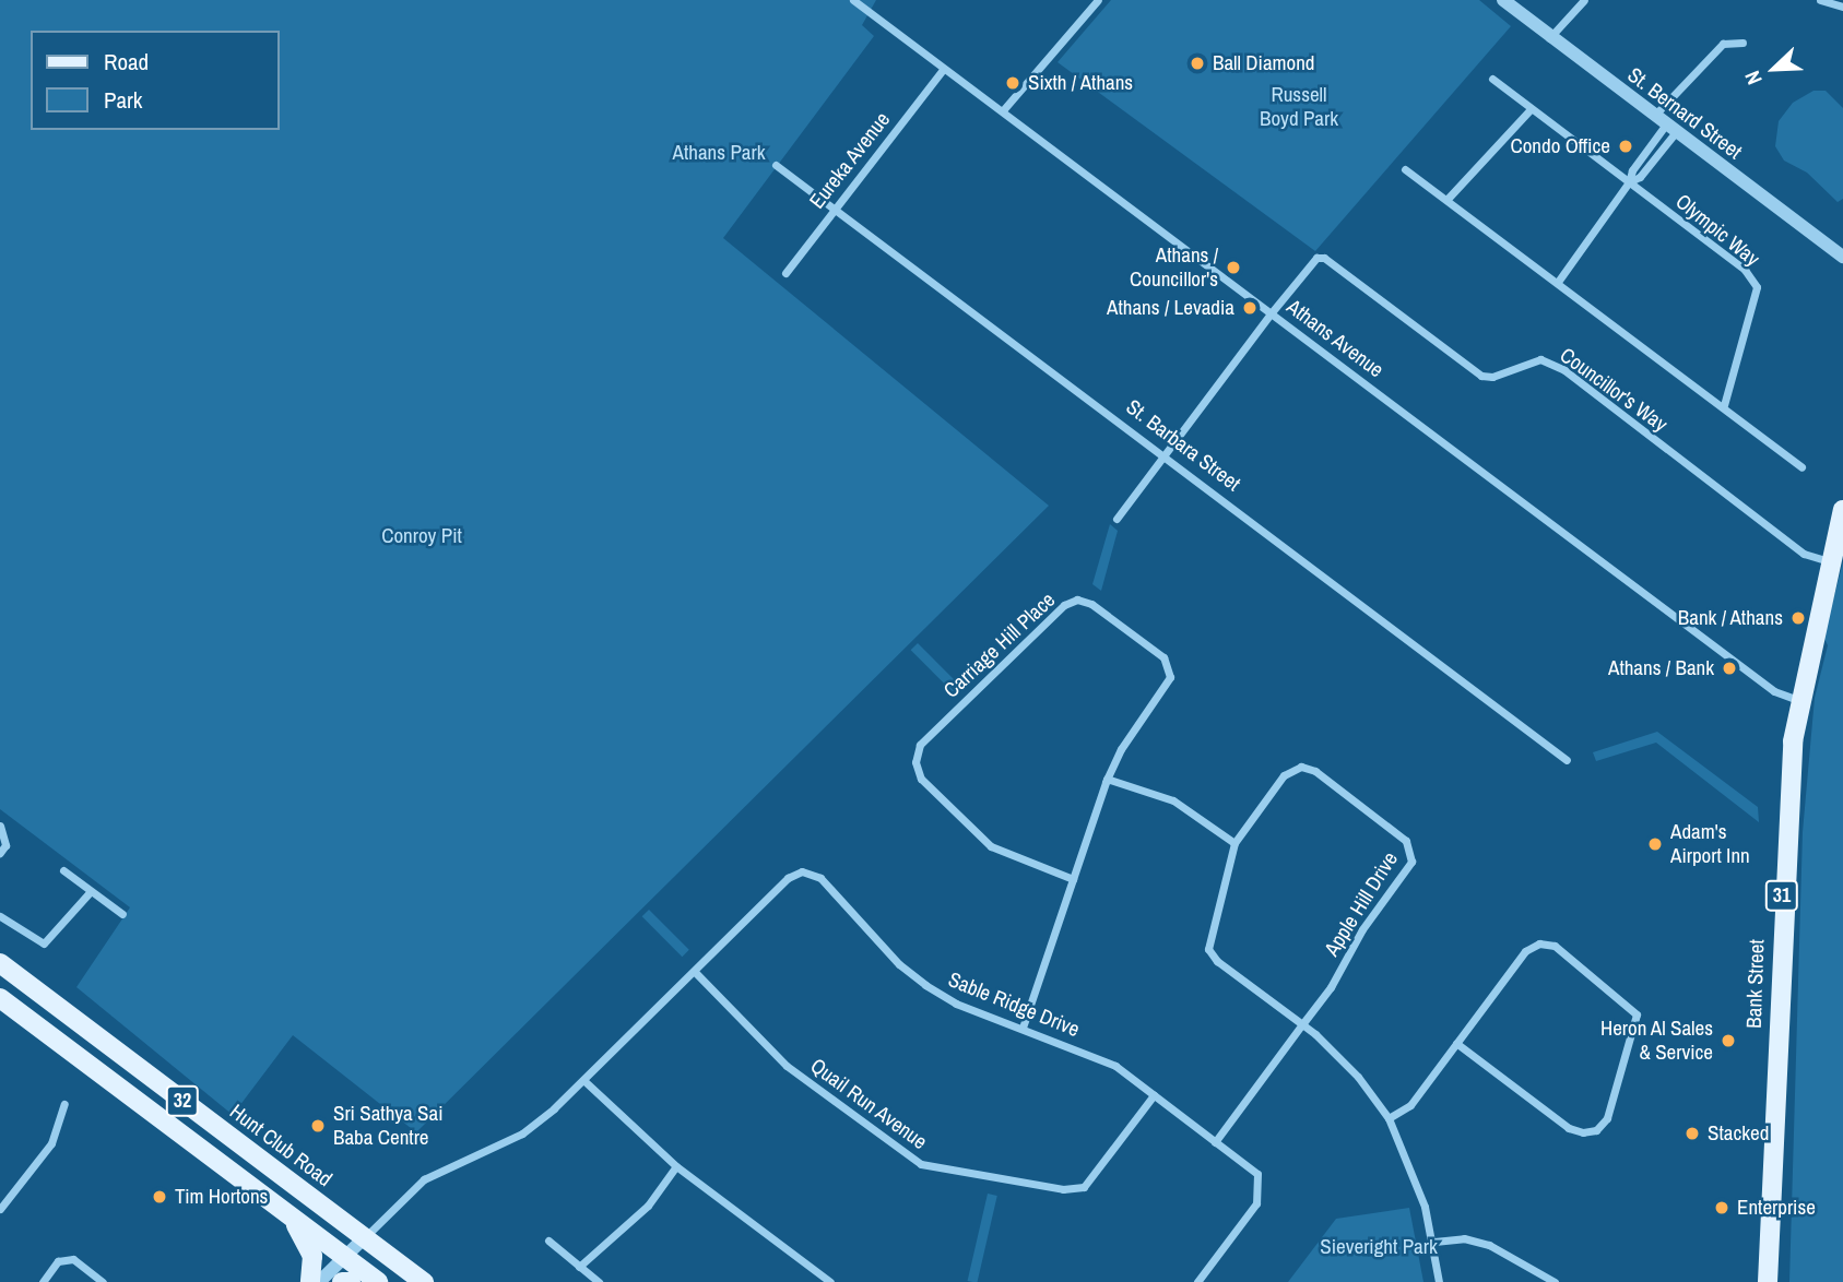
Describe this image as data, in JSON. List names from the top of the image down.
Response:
{
  "streets": {
    "main road": [
      "31",
      "Bank Street",
      "32",
      "Hunt Club Road"
    ],
    "street": [
      "St. Bernard Street",
      "Eureka Avenue",
      "Olympic Way",
      "Athans Avenue",
      "Councillor's Way",
      "St. Barbara Street",
      "Carriage Hill Place",
      "Apple Hill Drive",
      "Sable Ridge Drive",
      "Quail Run Avenue"
    ]
  },
  "crossings": [
    ["Eureka Avenue", "Athans Avenue"],
    ["Eureka Avenue", "St. Barbara Street"],
    ["Athans Avenue", "Councillor's Way"],
    ["Athans Avenue", "Bank Street"],
    ["Councillor's Way", "Bank Street"],
    ["Carriage Hill Place", "Sable Ridge Drive"],
    ["Sable Ridge Drive", "Quail Run Avenue"],
    ["Sable Ridge Drive", "Hunt Club Road"]
  ],
  "parks": [
    "Russell Boyd Park",
    "Athans Park",
    "Conroy Pit",
    "Sieveright Park"
  ],
  "places": [
    "Ball Diamond",
    "Sixth / Athans",
    "Condo Office",
    "Athans / Councillor's",
    "Athans / Levadia",
    "Bank / Athans",
    "Athans / Bank",
    "Adam's Airport Inn",
    "Heron Al Sales & Service",
    "Sri Sathya Sai Baba Centre",
    "Stacked",
    "Tim Hortons",
    "Enterprise"
  ],
  "legend": ["Road", "Park"],
  "north": "bottom left"
}
